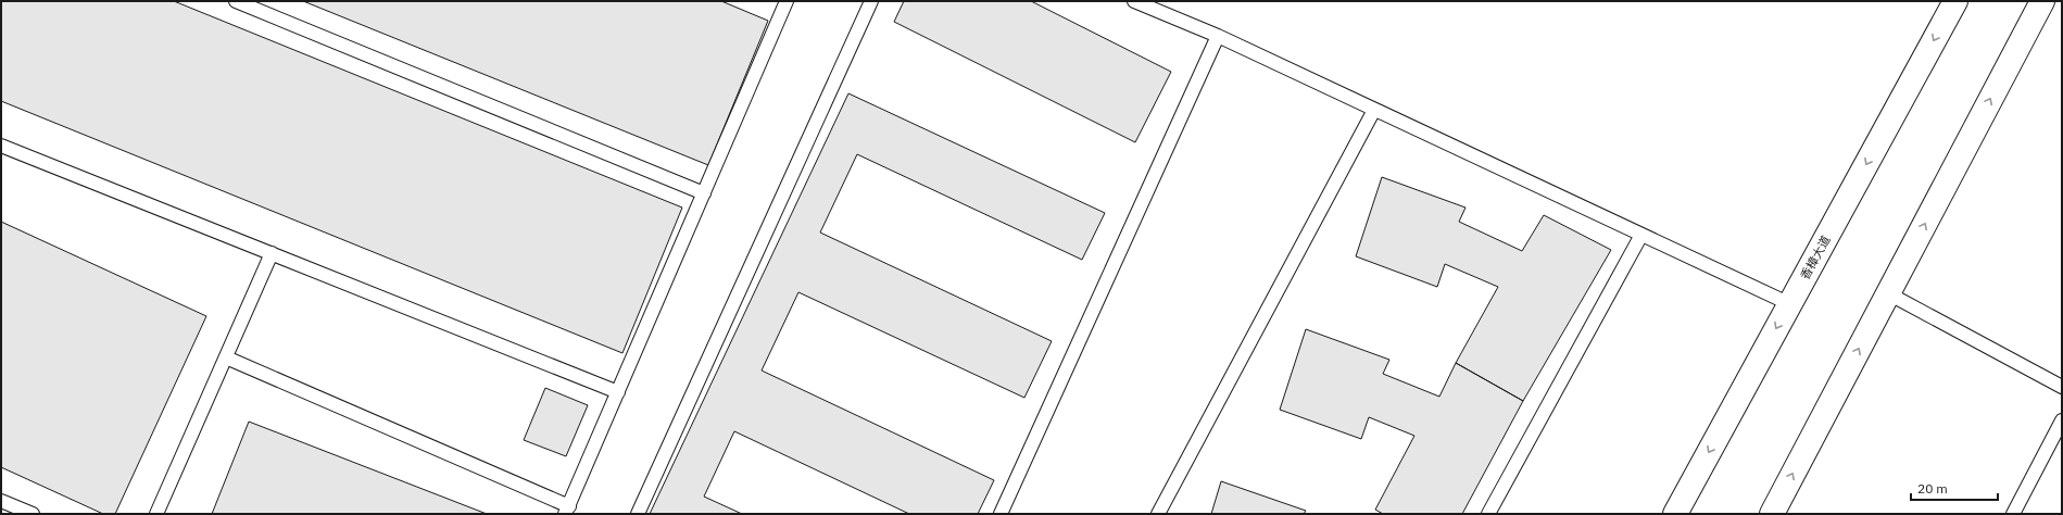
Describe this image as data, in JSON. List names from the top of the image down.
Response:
{
  "streets": {
    "main road": ["香樟大道"]
  },
  "scale_bar": "20 m"
}
